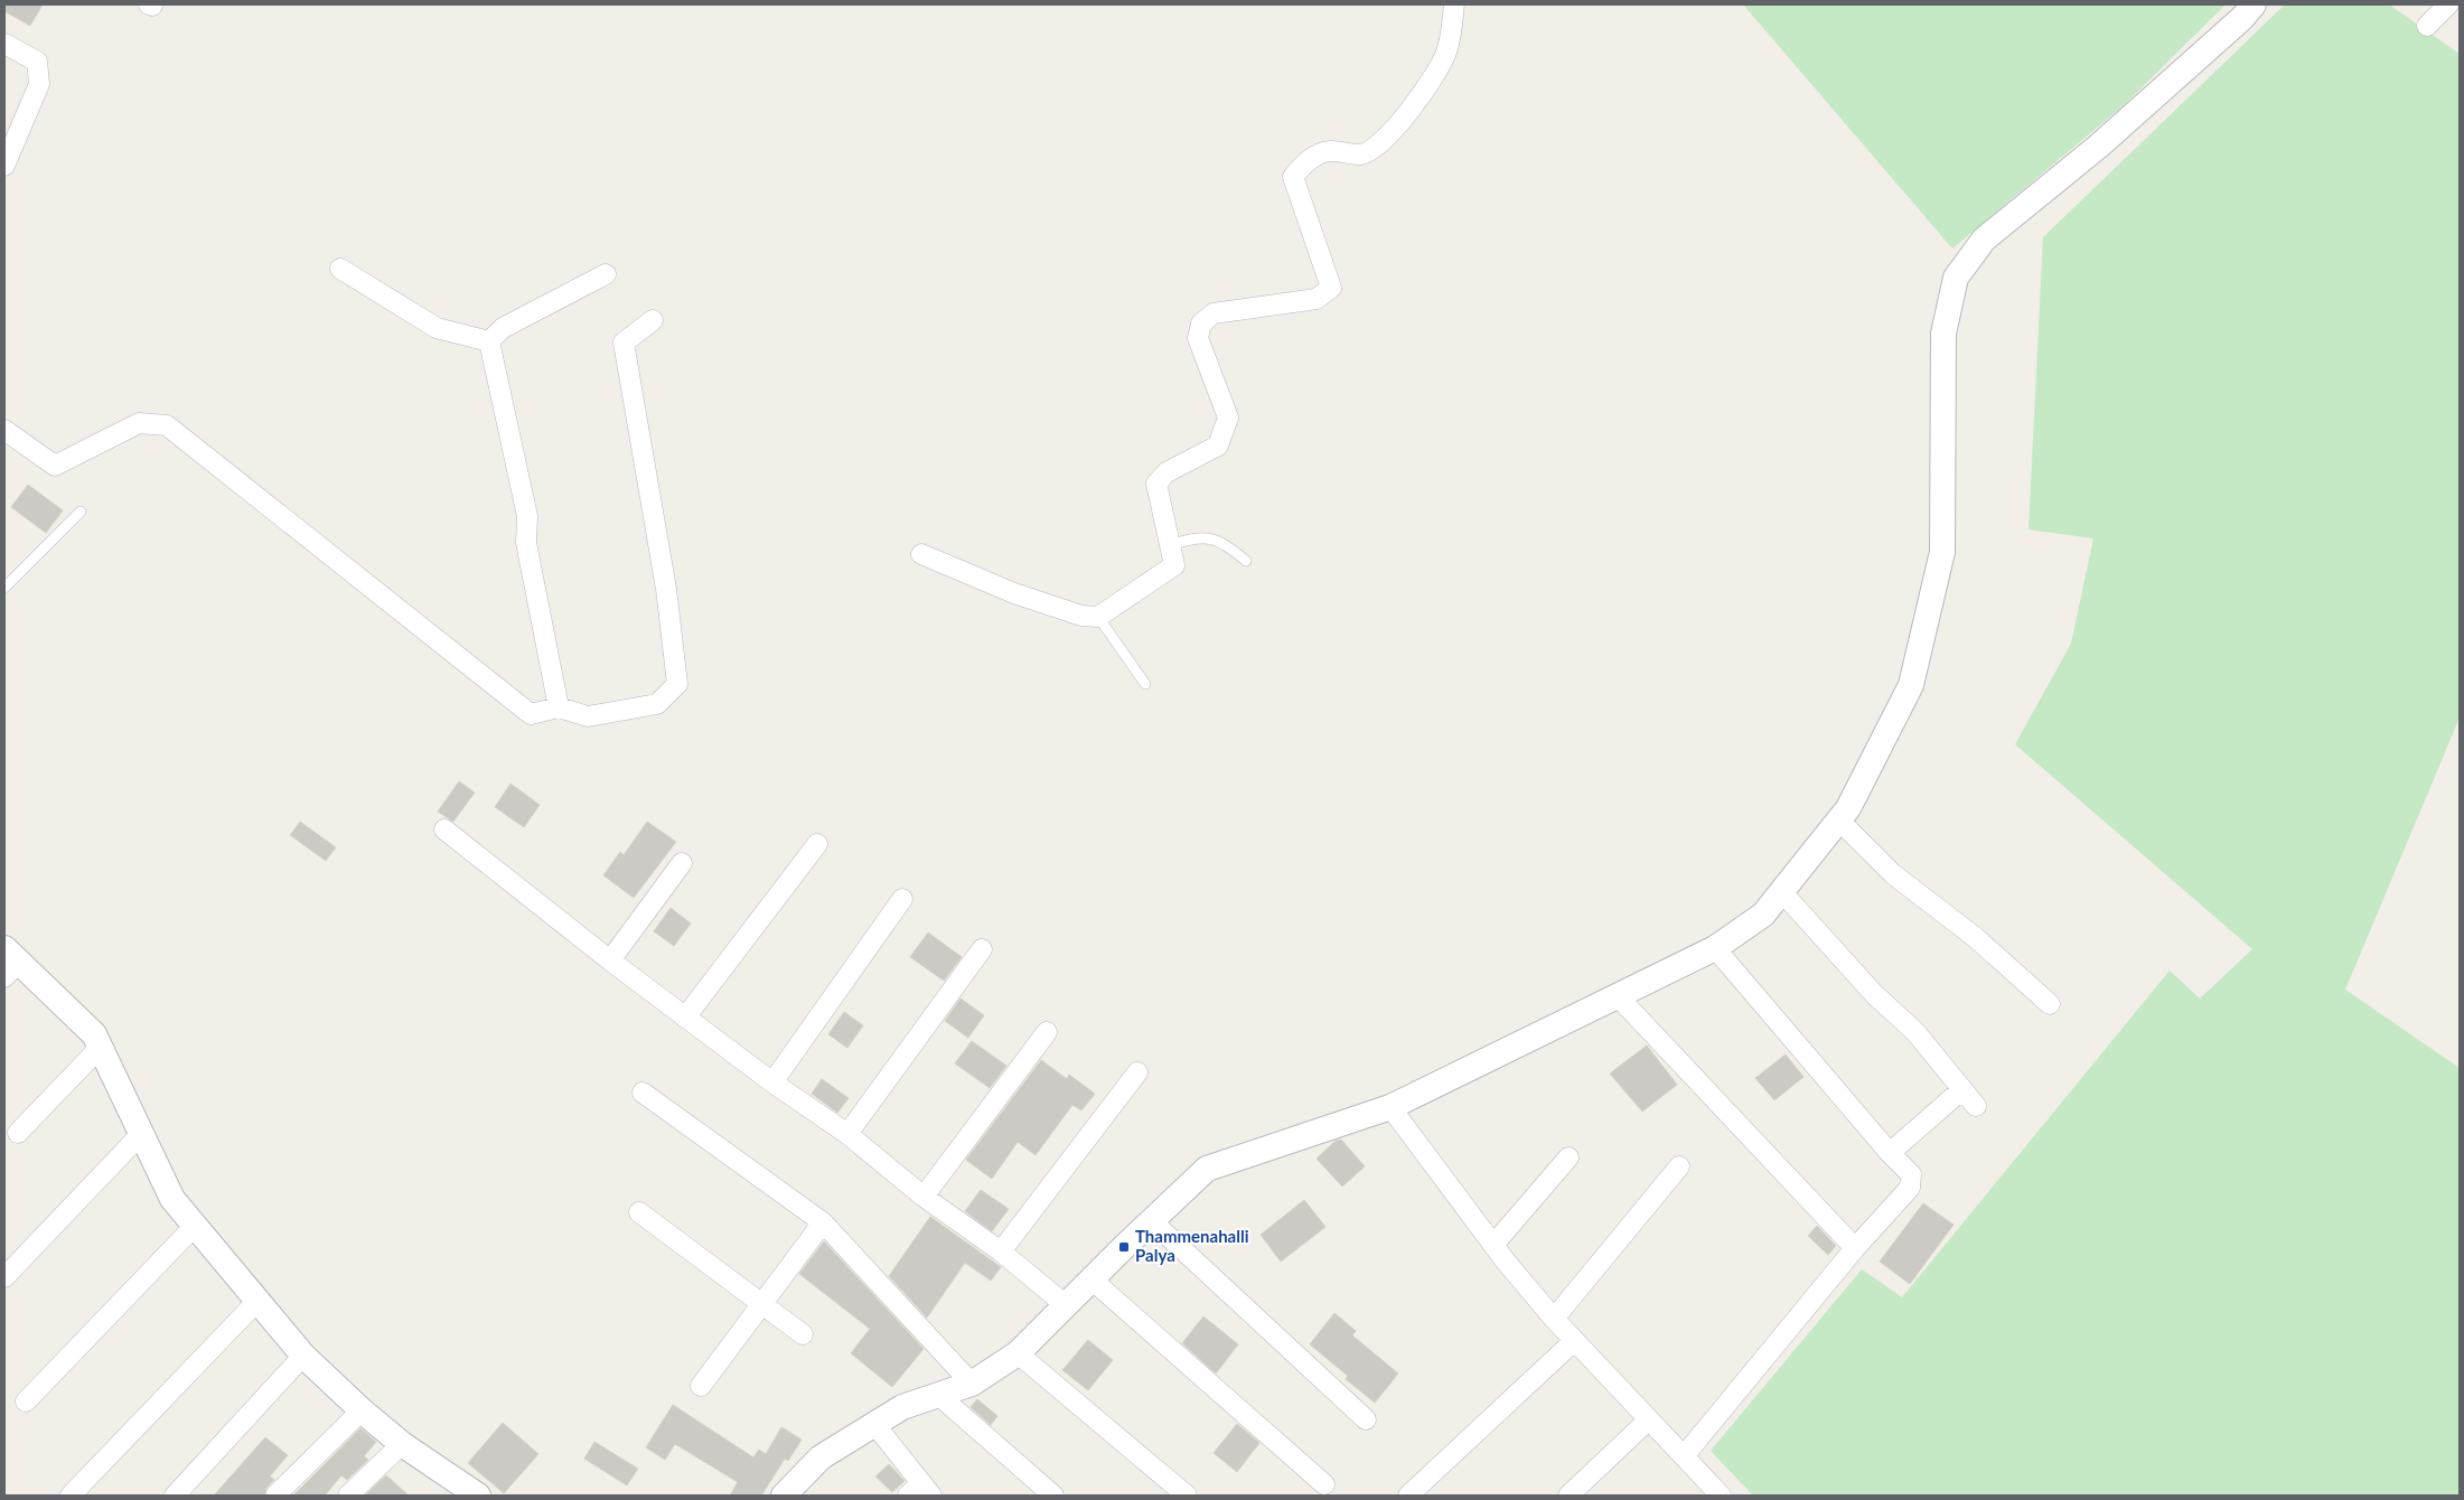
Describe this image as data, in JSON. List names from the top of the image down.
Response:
{
  "places": {
    "transit": ["Thammenahalli Palya"]
  }
}
